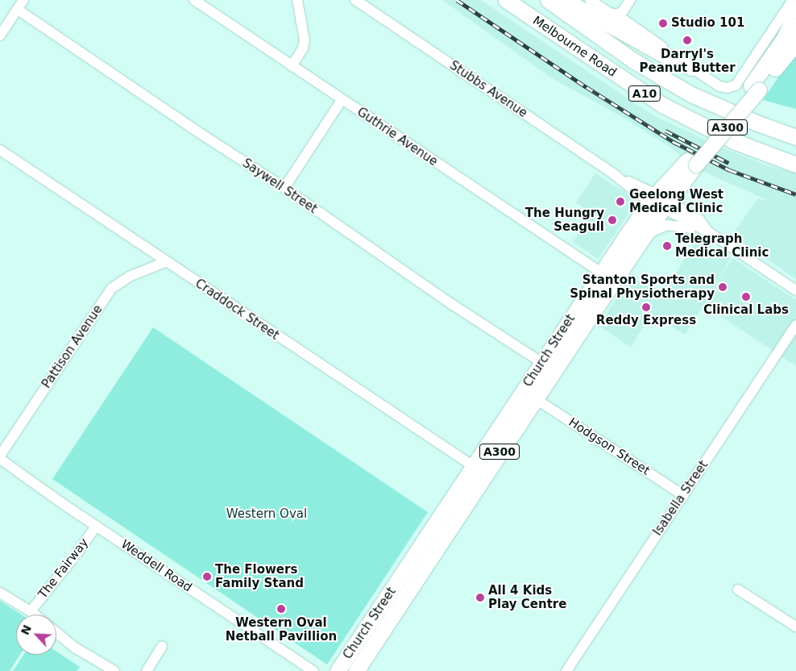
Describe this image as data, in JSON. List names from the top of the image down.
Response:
{
  "streets": {
    "highway": [
      "Melbourne Road",
      "A10",
      "A300",
      "Church Street"
    ],
    "street": [
      "Stubbs Avenue",
      "Guthrie Avenue",
      "Saywell Street",
      "Craddock Street",
      "Pattison Avenue",
      "Hodgson Street",
      "Isabella Street",
      "Weddell Road",
      "The Fairway"
    ]
  },
  "crossings": [
    ["Stubbs Avenue", "Church Street"],
    ["Guthrie Avenue", "Church Street"],
    ["Saywell Street", "Church Street"],
    ["Craddock Street", "Pattison Avenue"],
    ["Craddock Street", "Church Street"],
    ["Pattison Avenue", "Weddell Road"],
    ["Church Street", "Hodgson Street"],
    ["Hodgson Street", "Isabella Street"],
    ["Weddell Road", "The Fairway"]
  ],
  "parks": ["Western Oval"],
  "places": [
    "Studio 101",
    "Darryl's Peanut Butter",
    "Geelong West Medical Clinic",
    "The Hungry Seagull",
    "Telegraph Medical Clinic",
    "Stanton Sports and Spinal Physiotherapy",
    "Clinical Labs",
    "Reddy Express",
    "The Flowers Family Stand",
    "All 4 Kids Play Centre",
    "Western Oval Netball Pavillion"
  ],
  "north": "top left"
}
